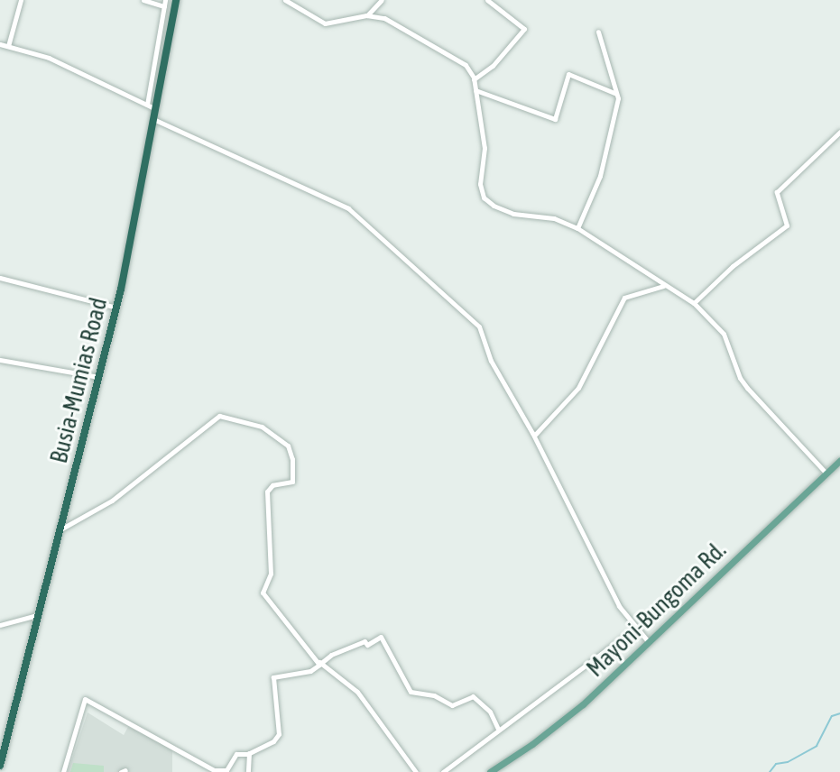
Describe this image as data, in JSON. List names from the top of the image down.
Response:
{
  "streets": {
    "highway": ["Busia-Mumias Road"],
    "main road": ["Mayoni-Bungoma Rd."]
  }
}
